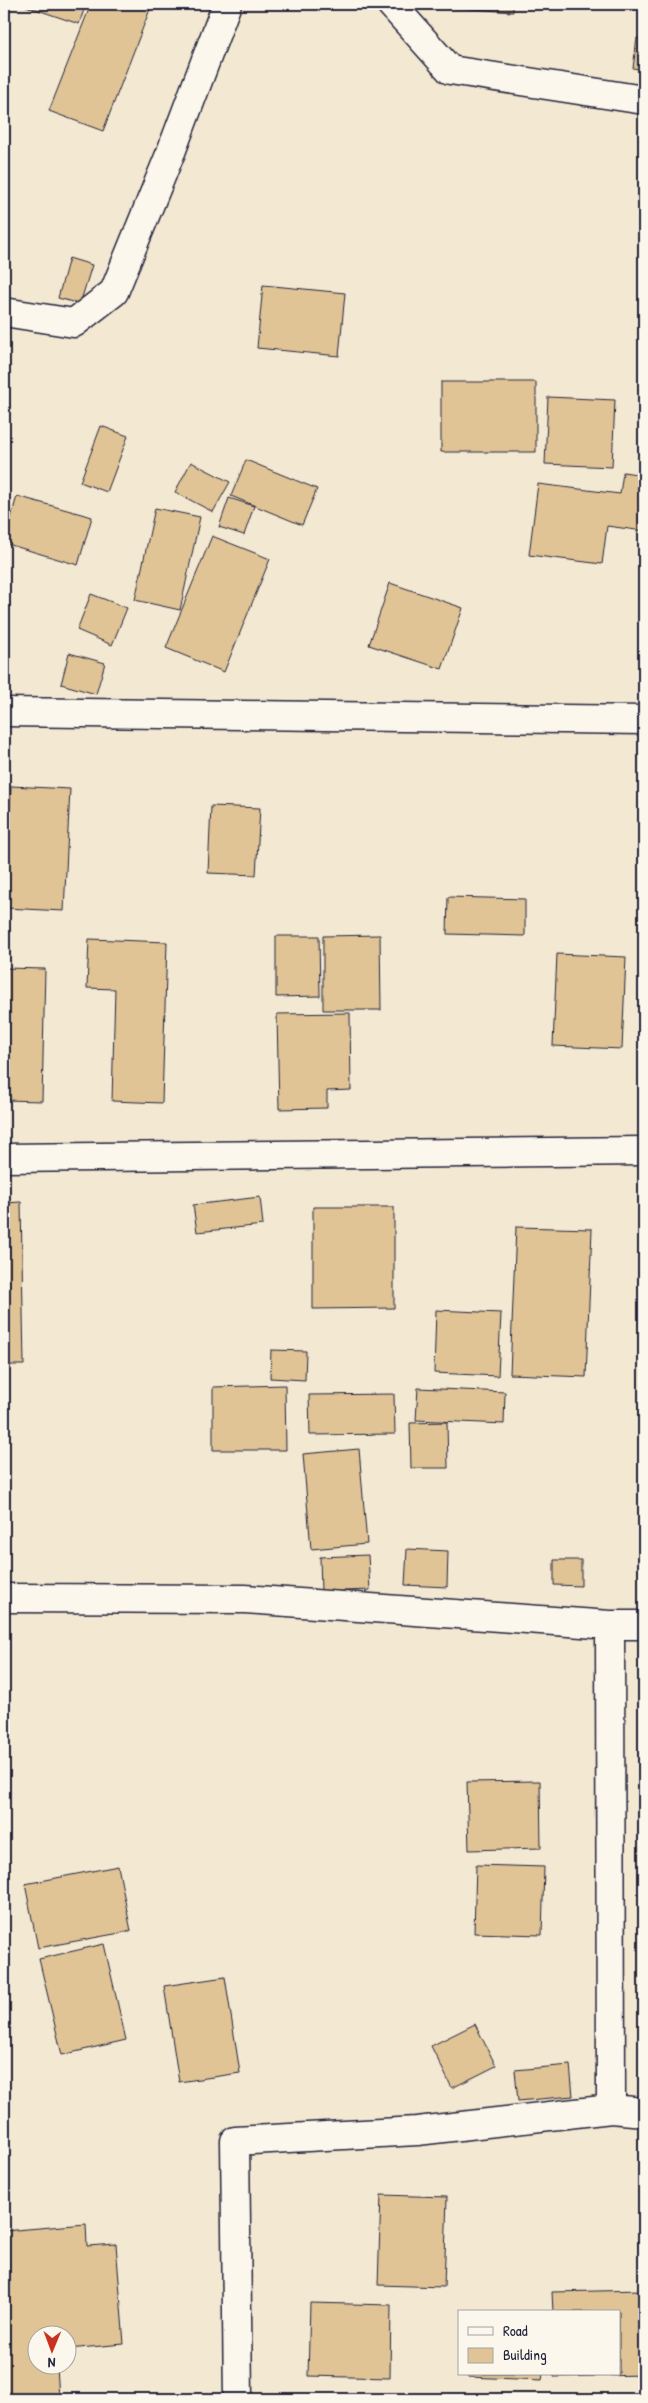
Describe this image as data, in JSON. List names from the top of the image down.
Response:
{
  "legend": ["Road", "Building"],
  "north": "bottom"
}
